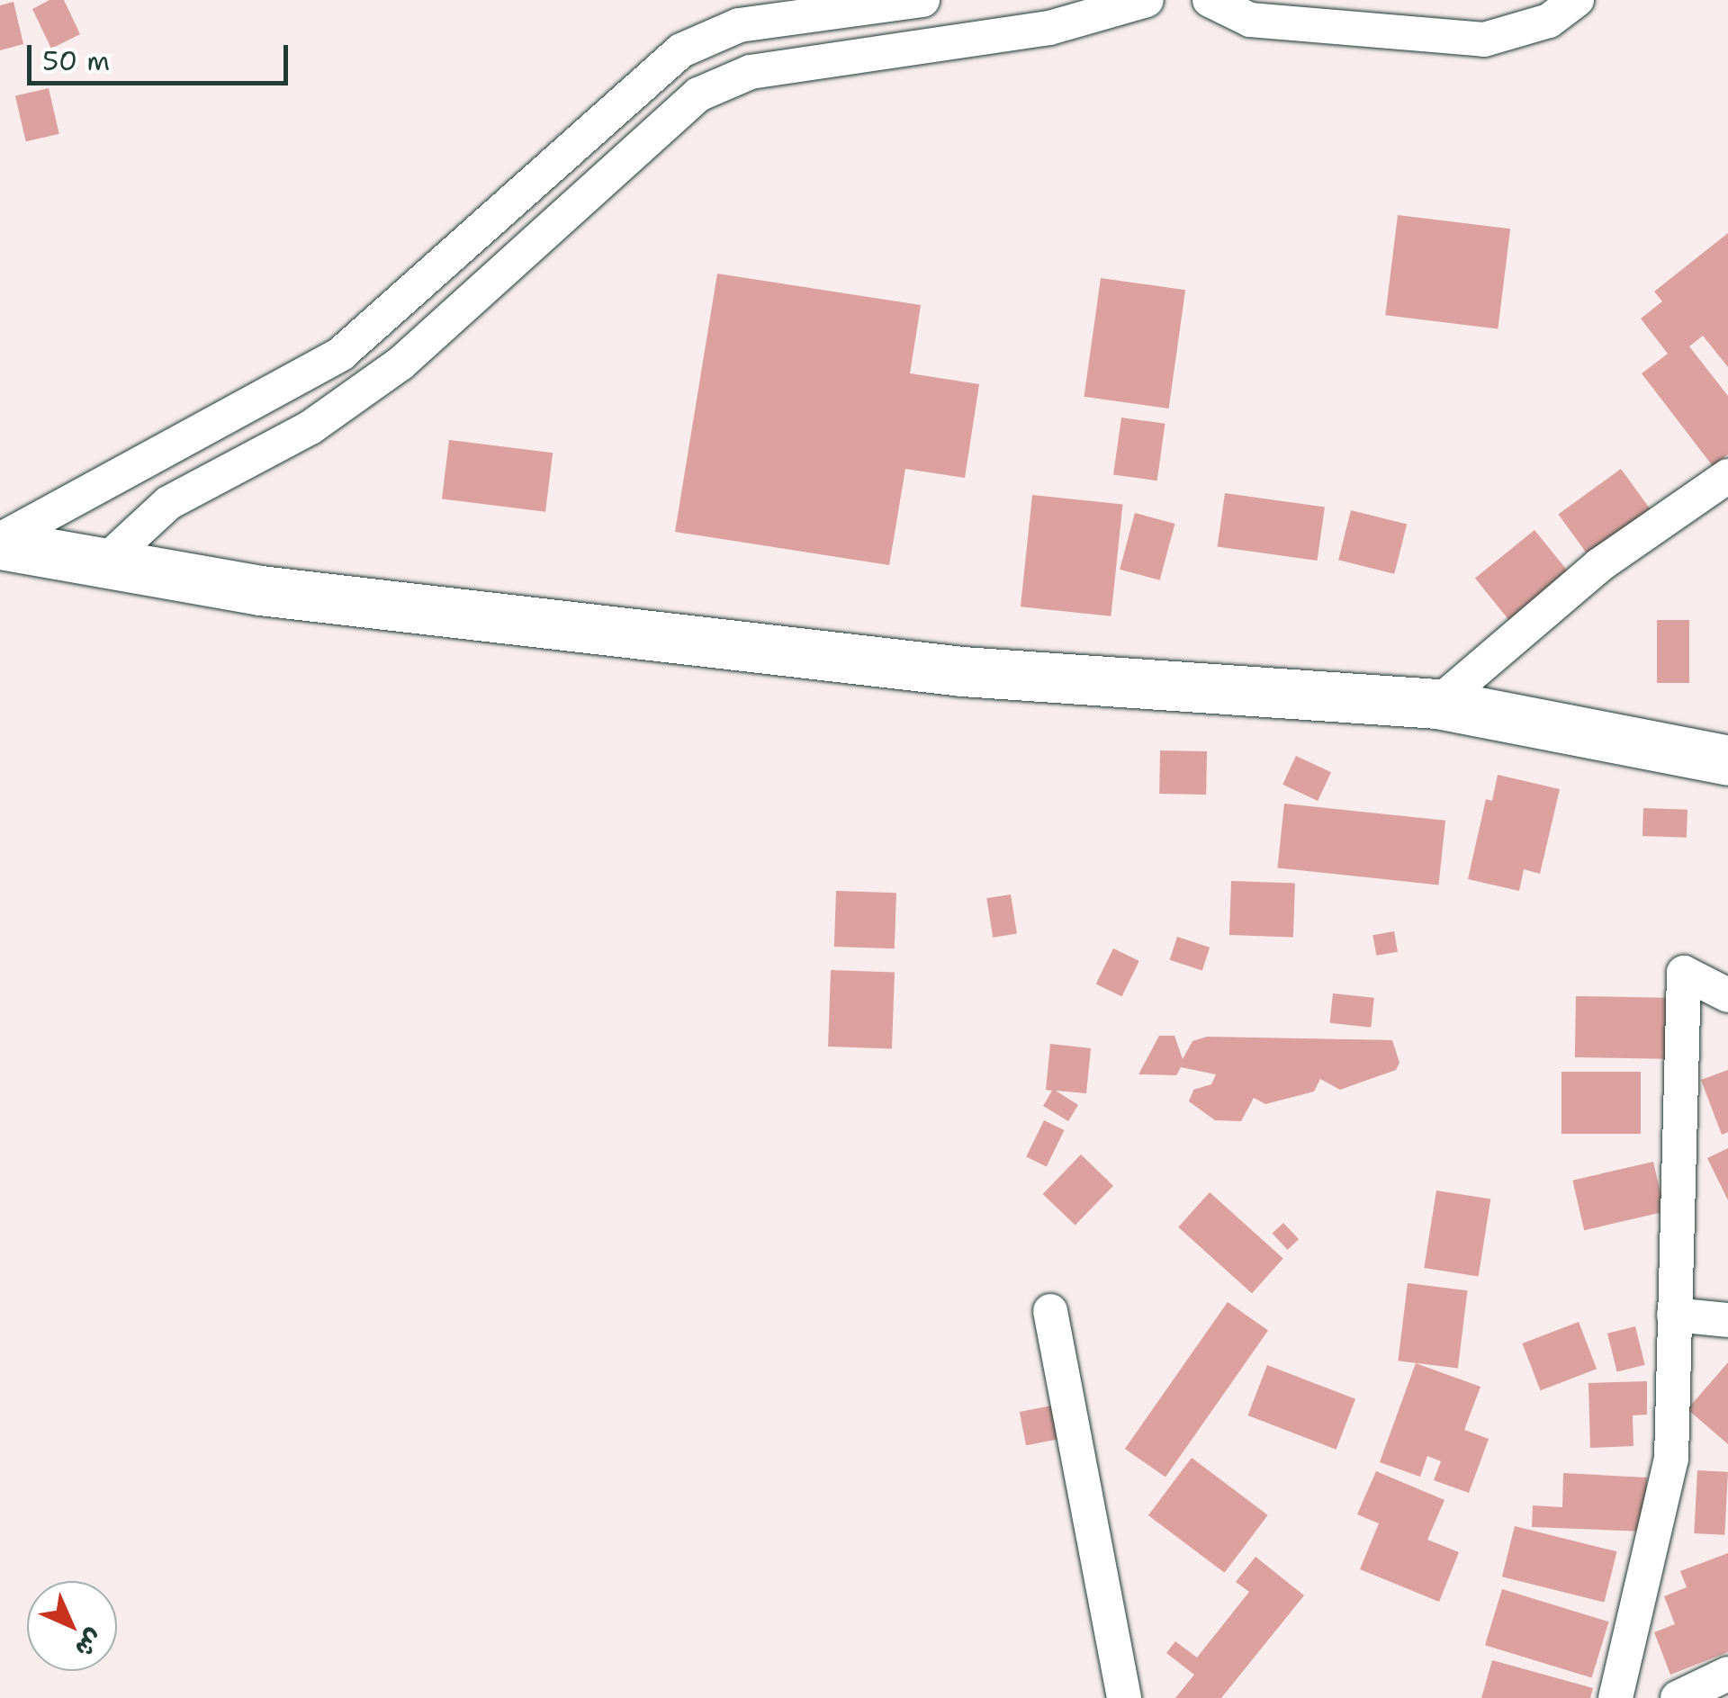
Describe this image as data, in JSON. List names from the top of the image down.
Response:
{
  "scale_bar": "50 m",
  "north": "bottom right"
}
